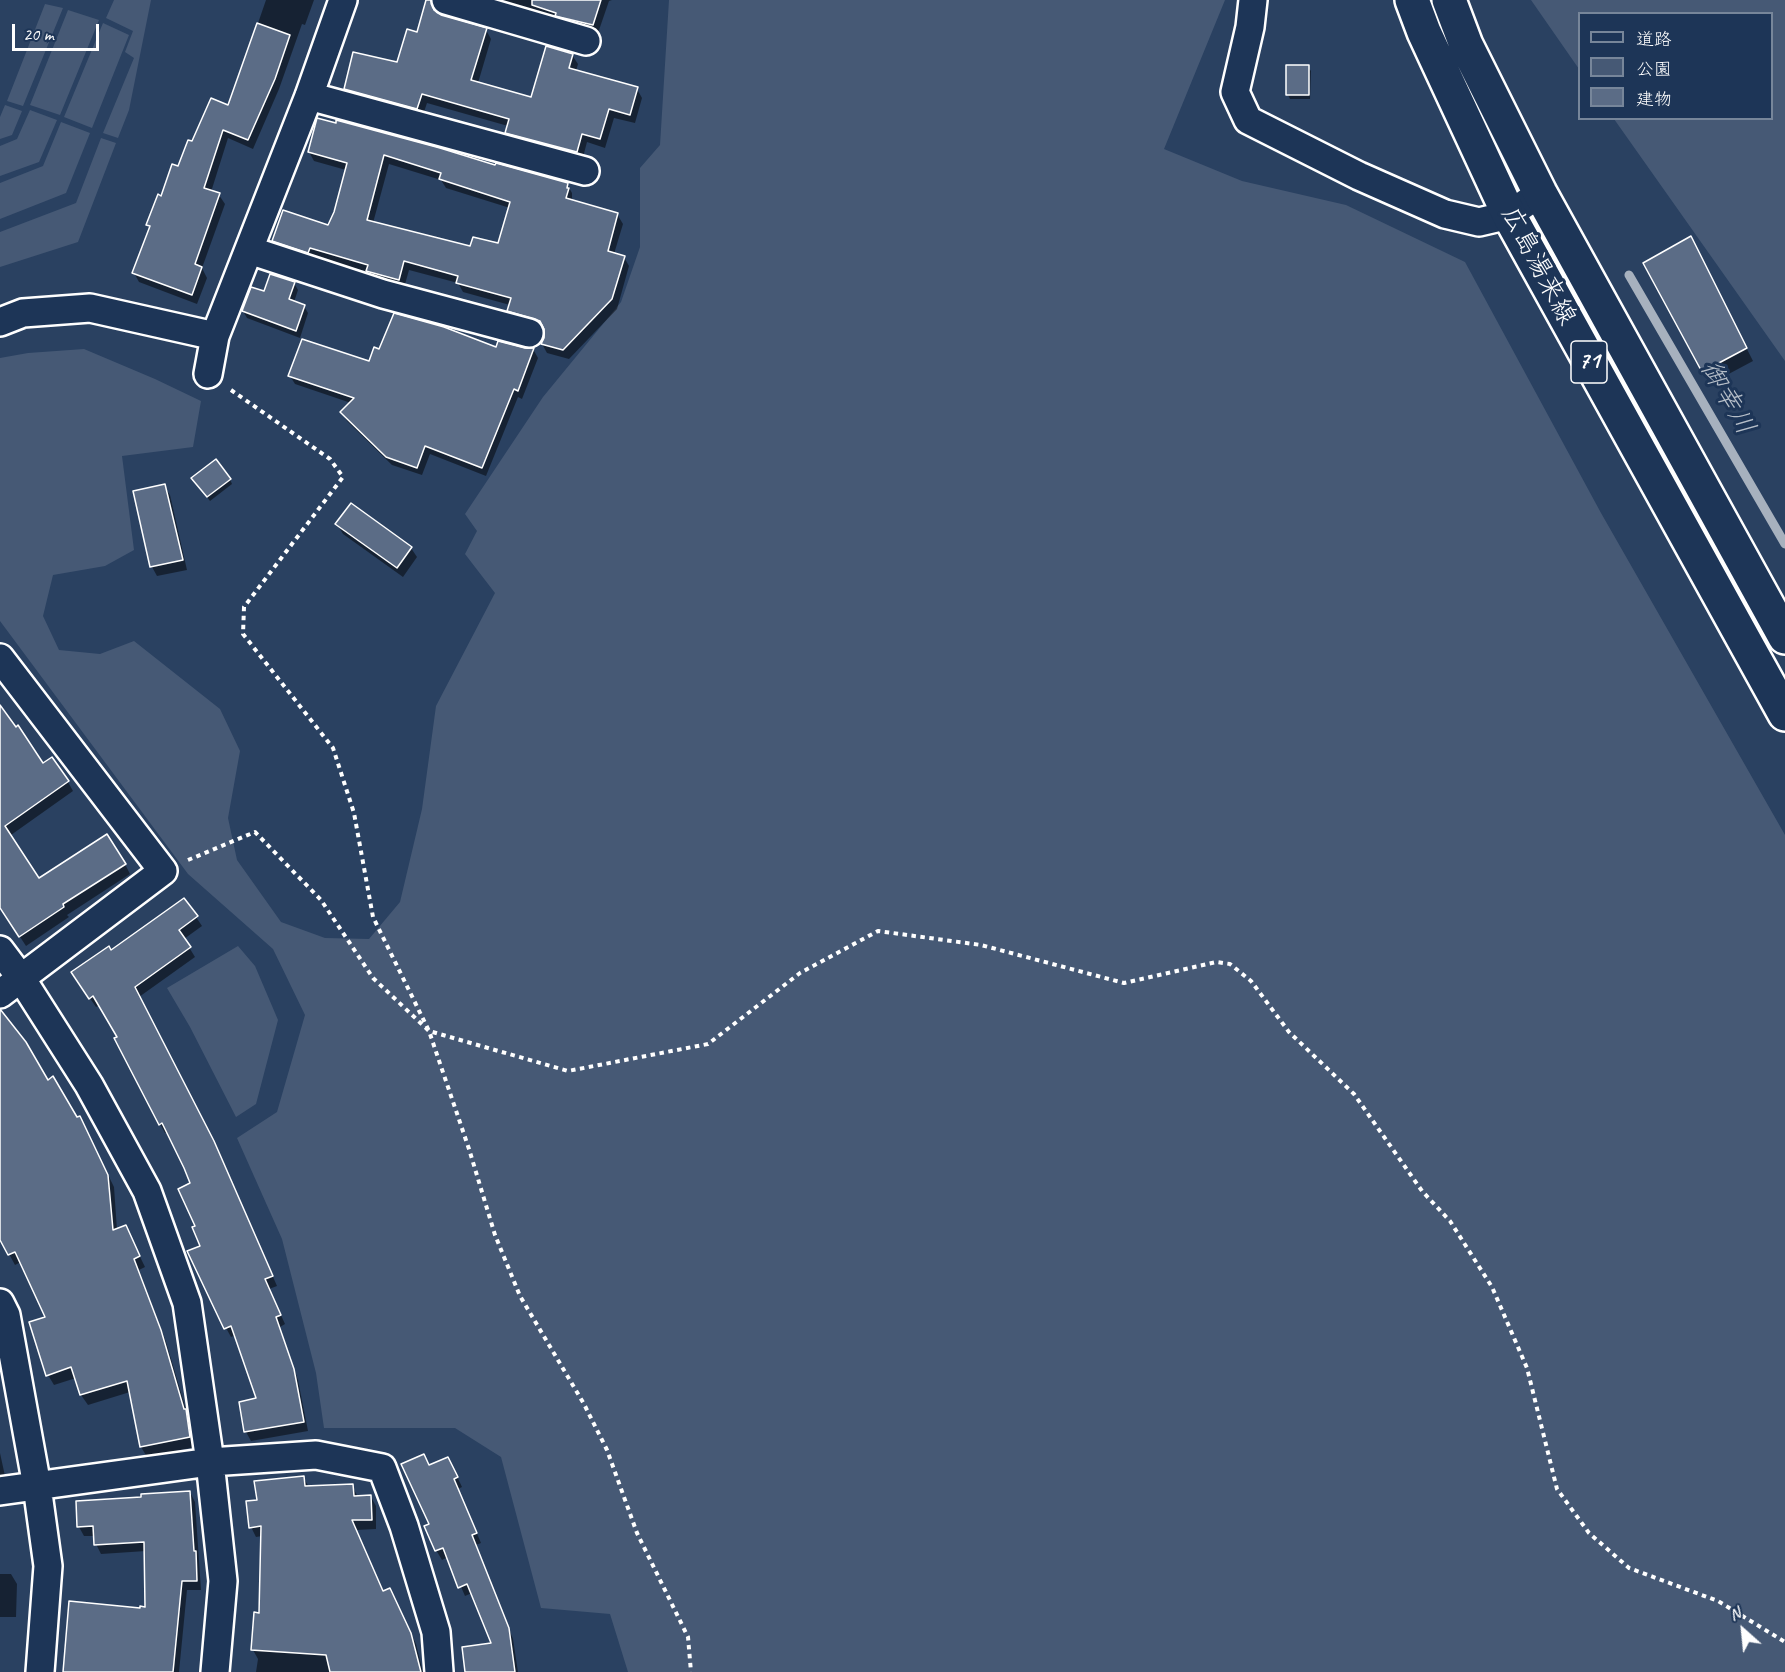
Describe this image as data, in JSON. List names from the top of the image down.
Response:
{
  "streets": {
    "main road": ["広島湯来線", "71"]
  },
  "water": ["御幸川"],
  "legend": ["道路", "公園", "建物"],
  "scale_bar": "20 m",
  "north": "top left"
}
